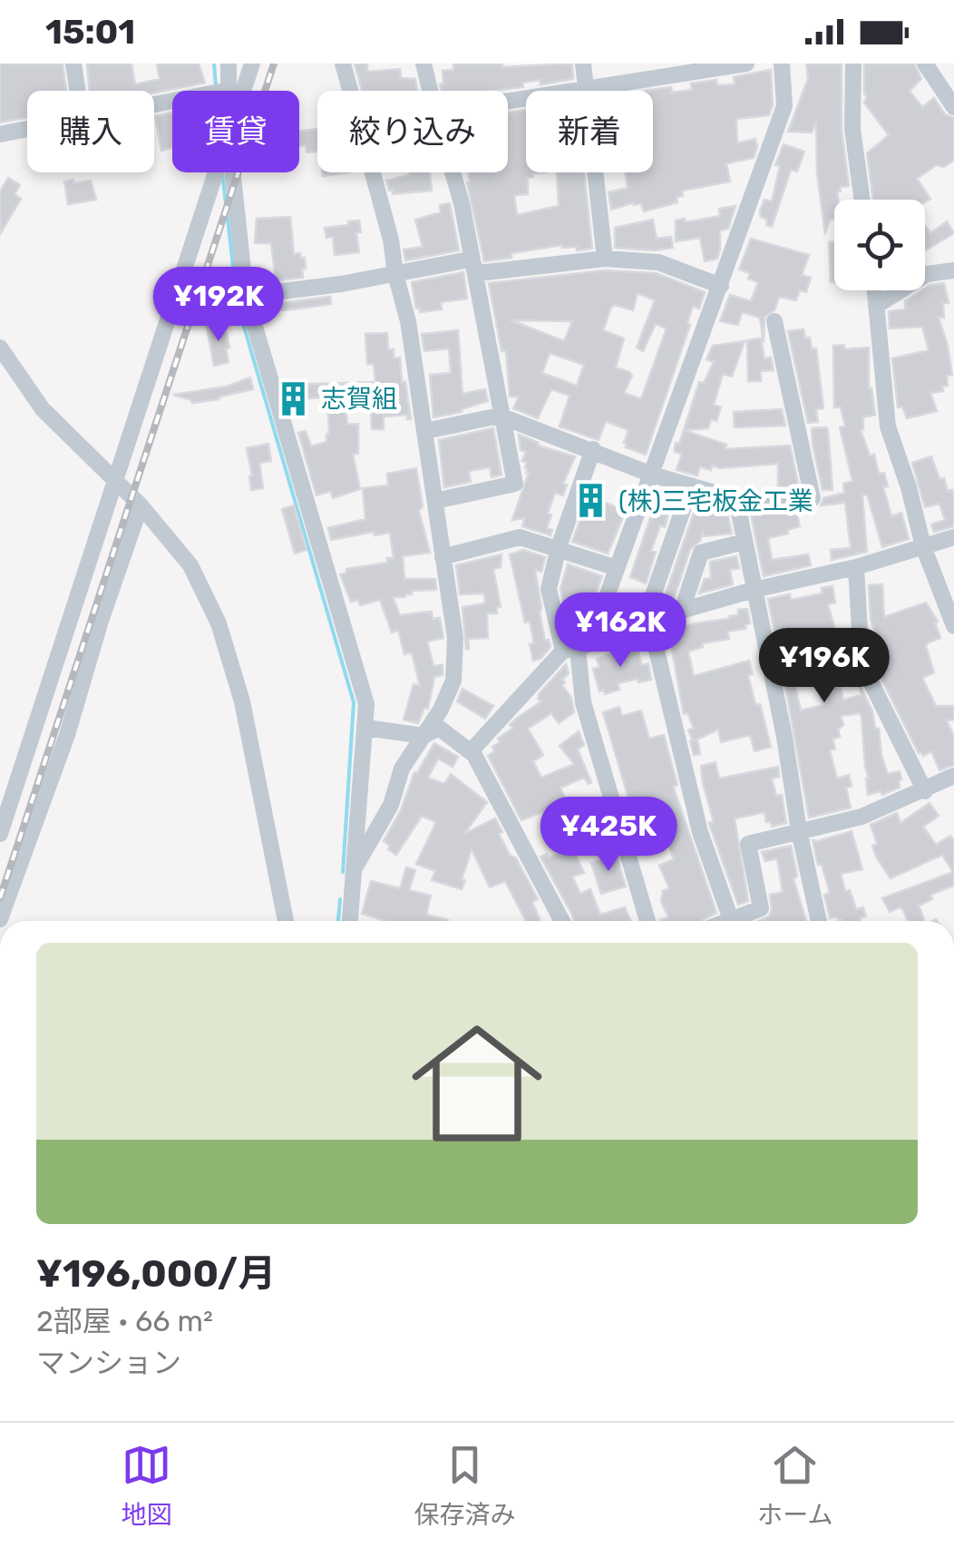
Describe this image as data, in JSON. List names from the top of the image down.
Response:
{
  "places": {
    "building": ["志賀組", "(株)三宅板金工業"]
  },
  "page": {
    "status": "15:01",
    "chip": [
      "購入",
      "賃貸",
      "絞り込み",
      "新着"
    ],
    "price": [
      "¥192K",
      "¥162K",
      "¥196K",
      "¥425K"
    ],
    "list": [
      {
        "name": "¥196,000/月",
        "note": "2部屋 · 66 m² · マンション"
      }
    ],
    "tabs": ["地図", "保存済み", "ホーム"]
  }
}
